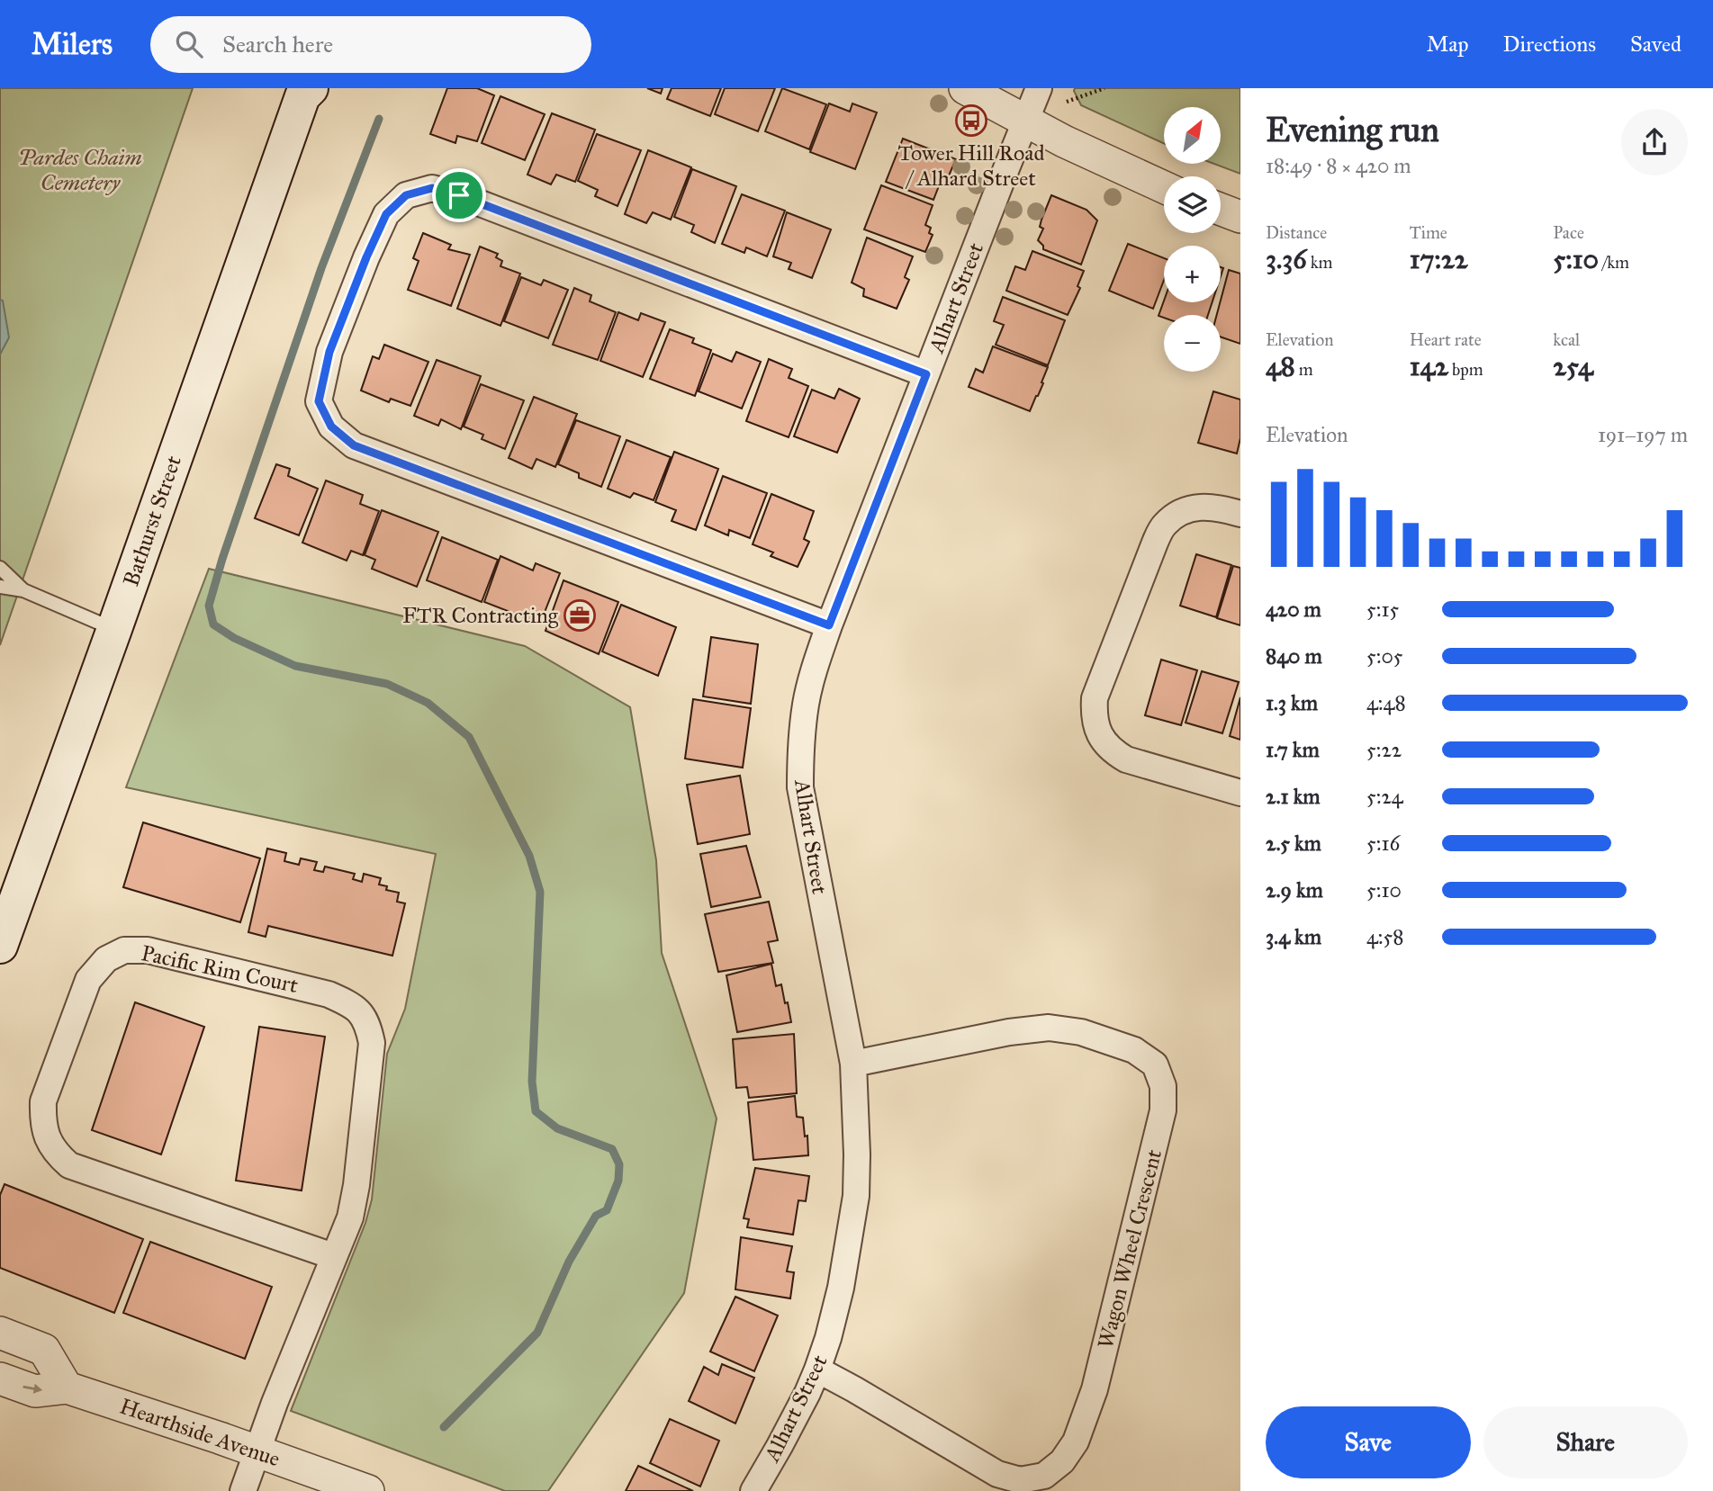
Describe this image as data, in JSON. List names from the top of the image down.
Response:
{
  "streets": {
    "main road": ["Bathurst Street"],
    "street": [
      "Alhart Street",
      "Pacific Rim Court",
      "Wagon Wheel Crescent",
      "Hearthside Avenue"
    ]
  },
  "crossings": [
    ["Alhart Street", "Wagon Wheel Crescent"],
    ["Pacific Rim Court", "Hearthside Avenue"]
  ],
  "parks": ["Pardes Chaim Cemetery"],
  "places": {
    "bus stop": ["Tower Hill Road / Alhard Street"],
    "office": ["FTR Contracting"]
  },
  "north": "top right",
  "page": {
    "header": "Milers",
    "search": "Search here",
    "nav": ["Map", "Directions", "Saved"],
    "heading": ["Evening run", "18:49 · 8 × 420 m"],
    "map_buttons": ["+", "−"],
    "stats": [
      ["Distance", "3.36 km"],
      ["Time", "17:22"],
      ["Pace", "5:10 /km"],
      ["Elevation", "48 m"],
      ["Heart rate", "142 bpm"],
      ["kcal", "254"]
    ],
    "chart": ["Elevation", "191–197 m"],
    "list": [
      {
        "name": "420 m",
        "note": "5:15"
      },
      {
        "name": "840 m",
        "note": "5:05"
      },
      {
        "name": "1.3 km",
        "note": "4:48"
      },
      {
        "name": "1.7 km",
        "note": "5:22"
      },
      {
        "name": "2.1 km",
        "note": "5:24"
      },
      {
        "name": "2.5 km",
        "note": "5:16"
      },
      {
        "name": "2.9 km",
        "note": "5:10"
      },
      {
        "name": "3.4 km",
        "note": "4:58"
      }
    ],
    "buttons": ["Save", "Share"]
  }
}
